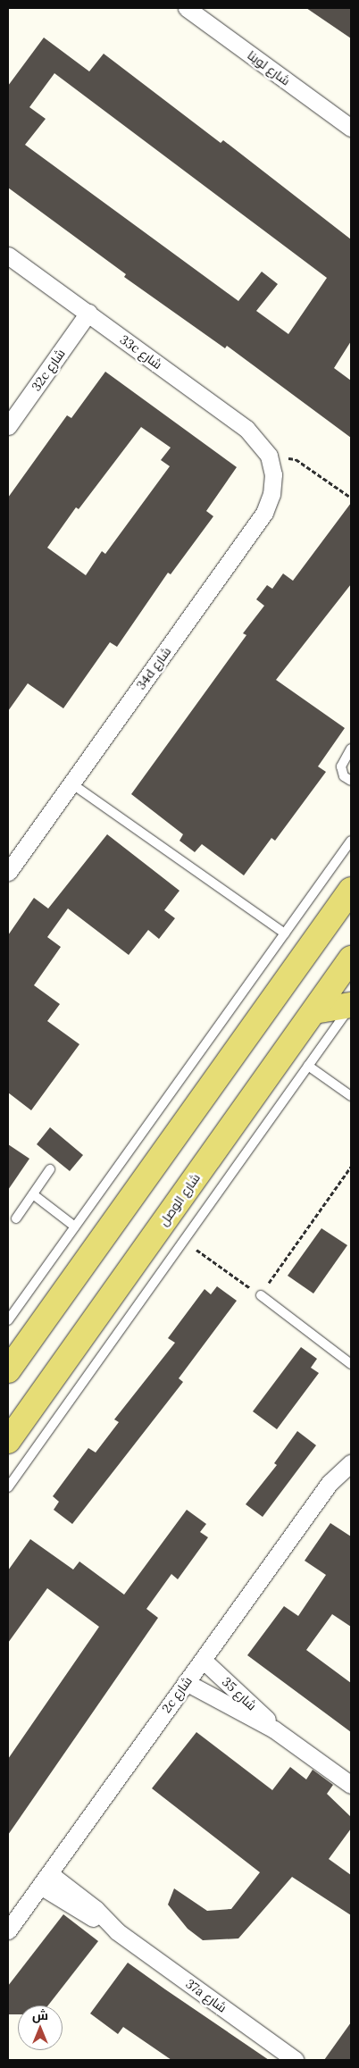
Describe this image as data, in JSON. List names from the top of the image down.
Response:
{
  "streets": {
    "main road": ["شارع الوصل"],
    "street": [
      "شارع لوينا",
      "33c شارع",
      "32c شارع",
      "34d شارع",
      "شارع 35",
      "2c شارع",
      "37a شارع"
    ]
  },
  "crossings": [
    ["33c شارع", "32c شارع"],
    ["33c شارع", "34d شارع"],
    ["شارع 35", "2c شارع"],
    ["2c شارع", "37a شارع"]
  ],
  "north": "top"
}
